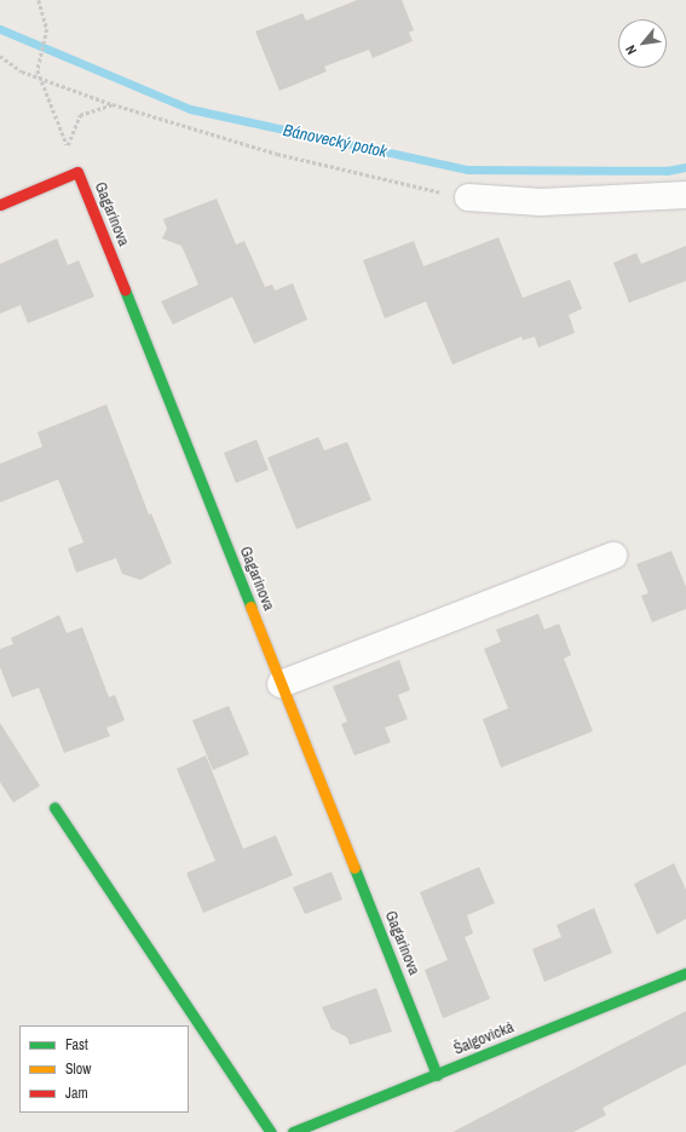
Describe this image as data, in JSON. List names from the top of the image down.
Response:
{
  "streets": {
    "street": ["Gagarinova", "Šalgovická"]
  },
  "crossings": [
    ["Gagarinova", "Šalgovická"]
  ],
  "water": ["Bánovecký potok"],
  "legend": ["Fast", "Slow", "Jam"],
  "north": "bottom left"
}
